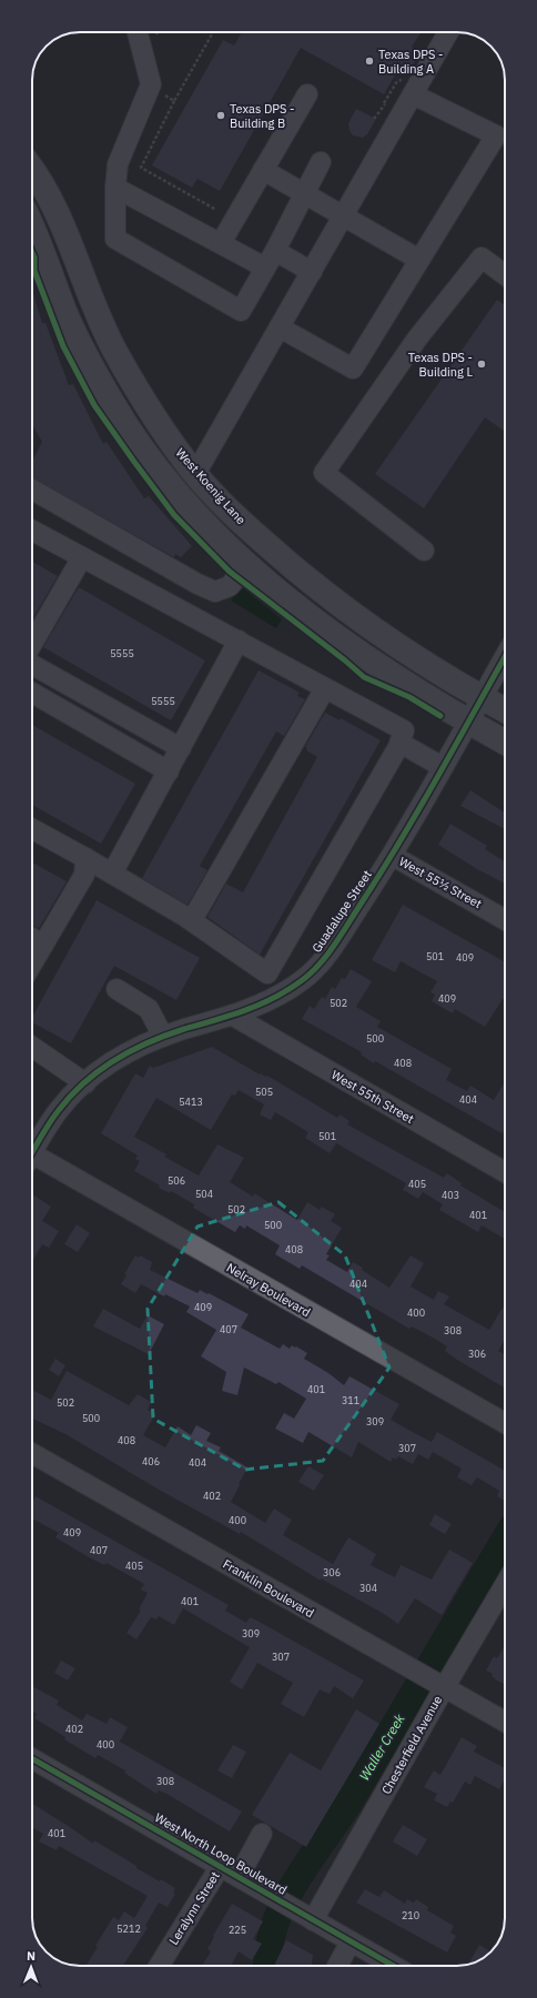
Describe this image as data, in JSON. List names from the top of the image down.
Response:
{
  "streets": {
    "main road": ["West Koenig Lane"],
    "street": [
      "West 55½ Street",
      "Guadalupe Street",
      "West 55th Street",
      "Nelray Boulevard",
      "Franklin Boulevard",
      "Chesterfield Avenue",
      "West North Loop Boulevard",
      "Leralynn Street"
    ]
  },
  "crossings": [
    ["West Koenig Lane", "Guadalupe Street"],
    ["West 55½ Street", "Guadalupe Street"],
    ["Guadalupe Street", "West 55th Street"],
    ["Franklin Boulevard", "Chesterfield Avenue"],
    ["Chesterfield Avenue", "West North Loop Boulevard"],
    ["West North Loop Boulevard", "Leralynn Street"]
  ],
  "water": ["Waller Creek"],
  "places": ["Texas DPS - Building A", "Texas DPS - Building B", "Texas DPS - Building L"],
  "house_numbers": [
    "5555",
    "5555",
    "501",
    "409",
    "409",
    "502",
    "500",
    "408",
    "505",
    "404",
    "5413",
    "501",
    "506",
    "405",
    "504",
    "403",
    "502",
    "401",
    "500",
    "408",
    "404",
    "409",
    "400",
    "407",
    "308",
    "306",
    "401",
    "311",
    "502",
    "500",
    "309",
    "408",
    "307",
    "406",
    "404",
    "402",
    "400",
    "409",
    "407",
    "405",
    "306",
    "304",
    "401",
    "309",
    "307",
    "402",
    "400",
    "308",
    "401",
    "210",
    "5212",
    "225"
  ],
  "north": "top"
}
